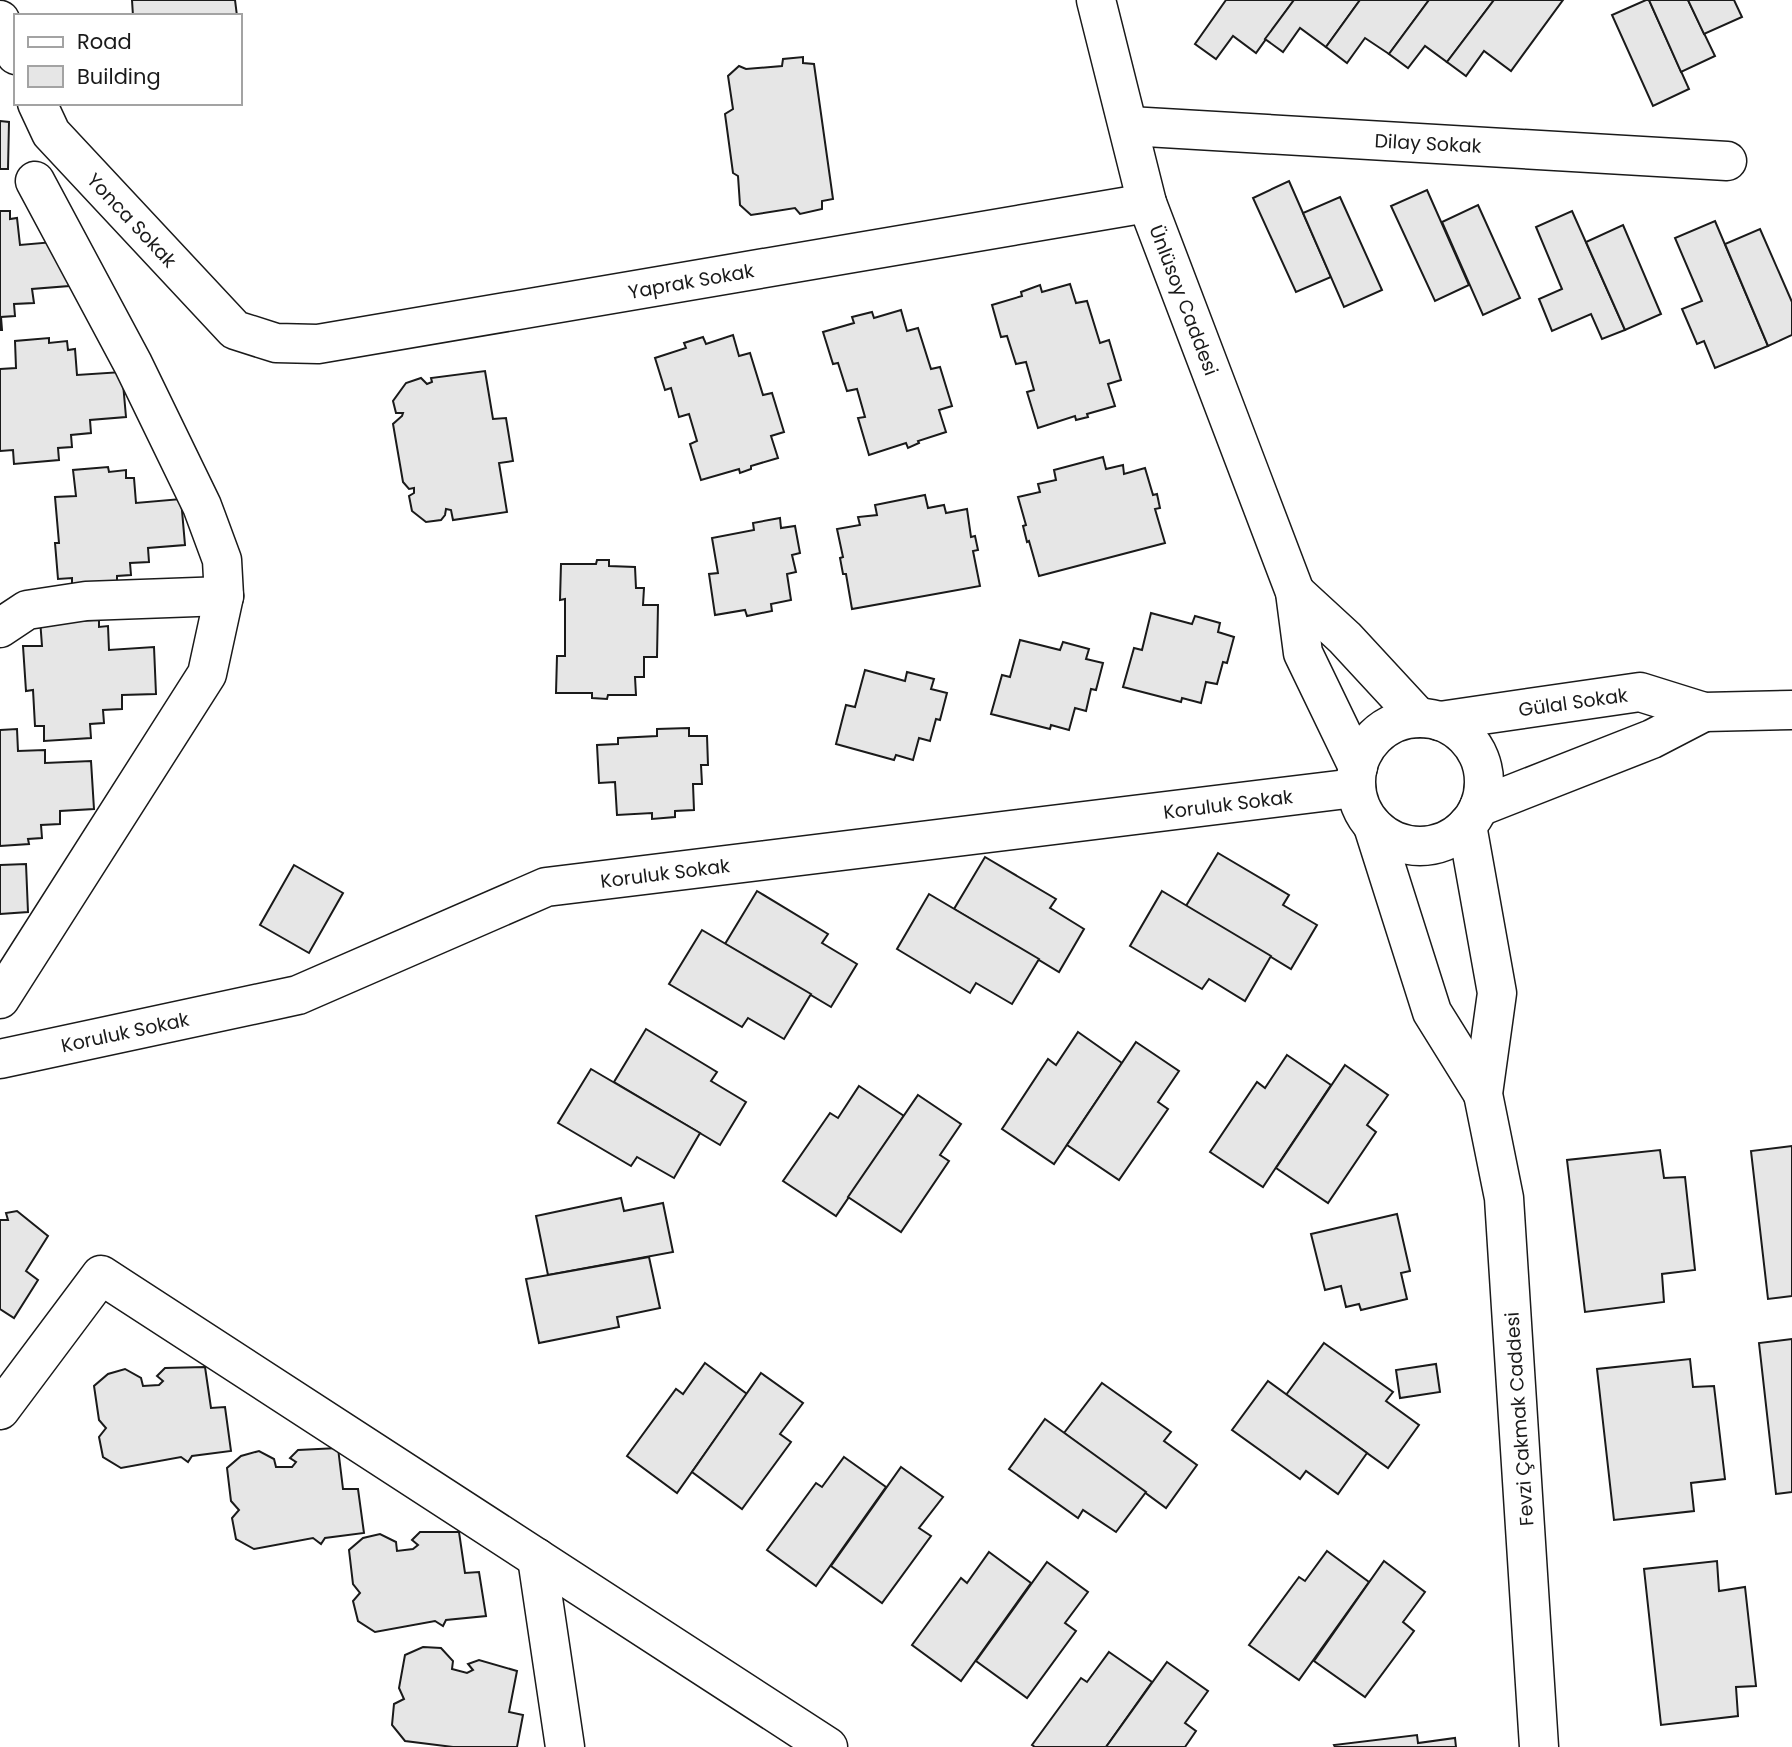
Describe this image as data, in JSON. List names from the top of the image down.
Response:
{
  "streets": {
    "street": [
      "Dilay Sokak",
      "Yonca Sokak",
      "Yaprak Sokak",
      "Ünlüsoy Caddesi",
      "Gülal Sokak",
      "Koruluk Sokak",
      "Fevzi Çakmak Caddesi"
    ]
  },
  "crossings": [
    ["Dilay Sokak", "Ünlüsoy Caddesi"],
    ["Yonca Sokak", "Yaprak Sokak"],
    ["Yaprak Sokak", "Ünlüsoy Caddesi"],
    ["Ünlüsoy Caddesi", "Gülal Sokak"],
    ["Ünlüsoy Caddesi", "Koruluk Sokak"],
    ["Ünlüsoy Caddesi", "Fevzi Çakmak Caddesi"],
    ["Gülal Sokak", "Koruluk Sokak"],
    ["Gülal Sokak", "Fevzi Çakmak Caddesi"],
    ["Koruluk Sokak", "Fevzi Çakmak Caddesi"]
  ],
  "legend": ["Road", "Building"]
}
